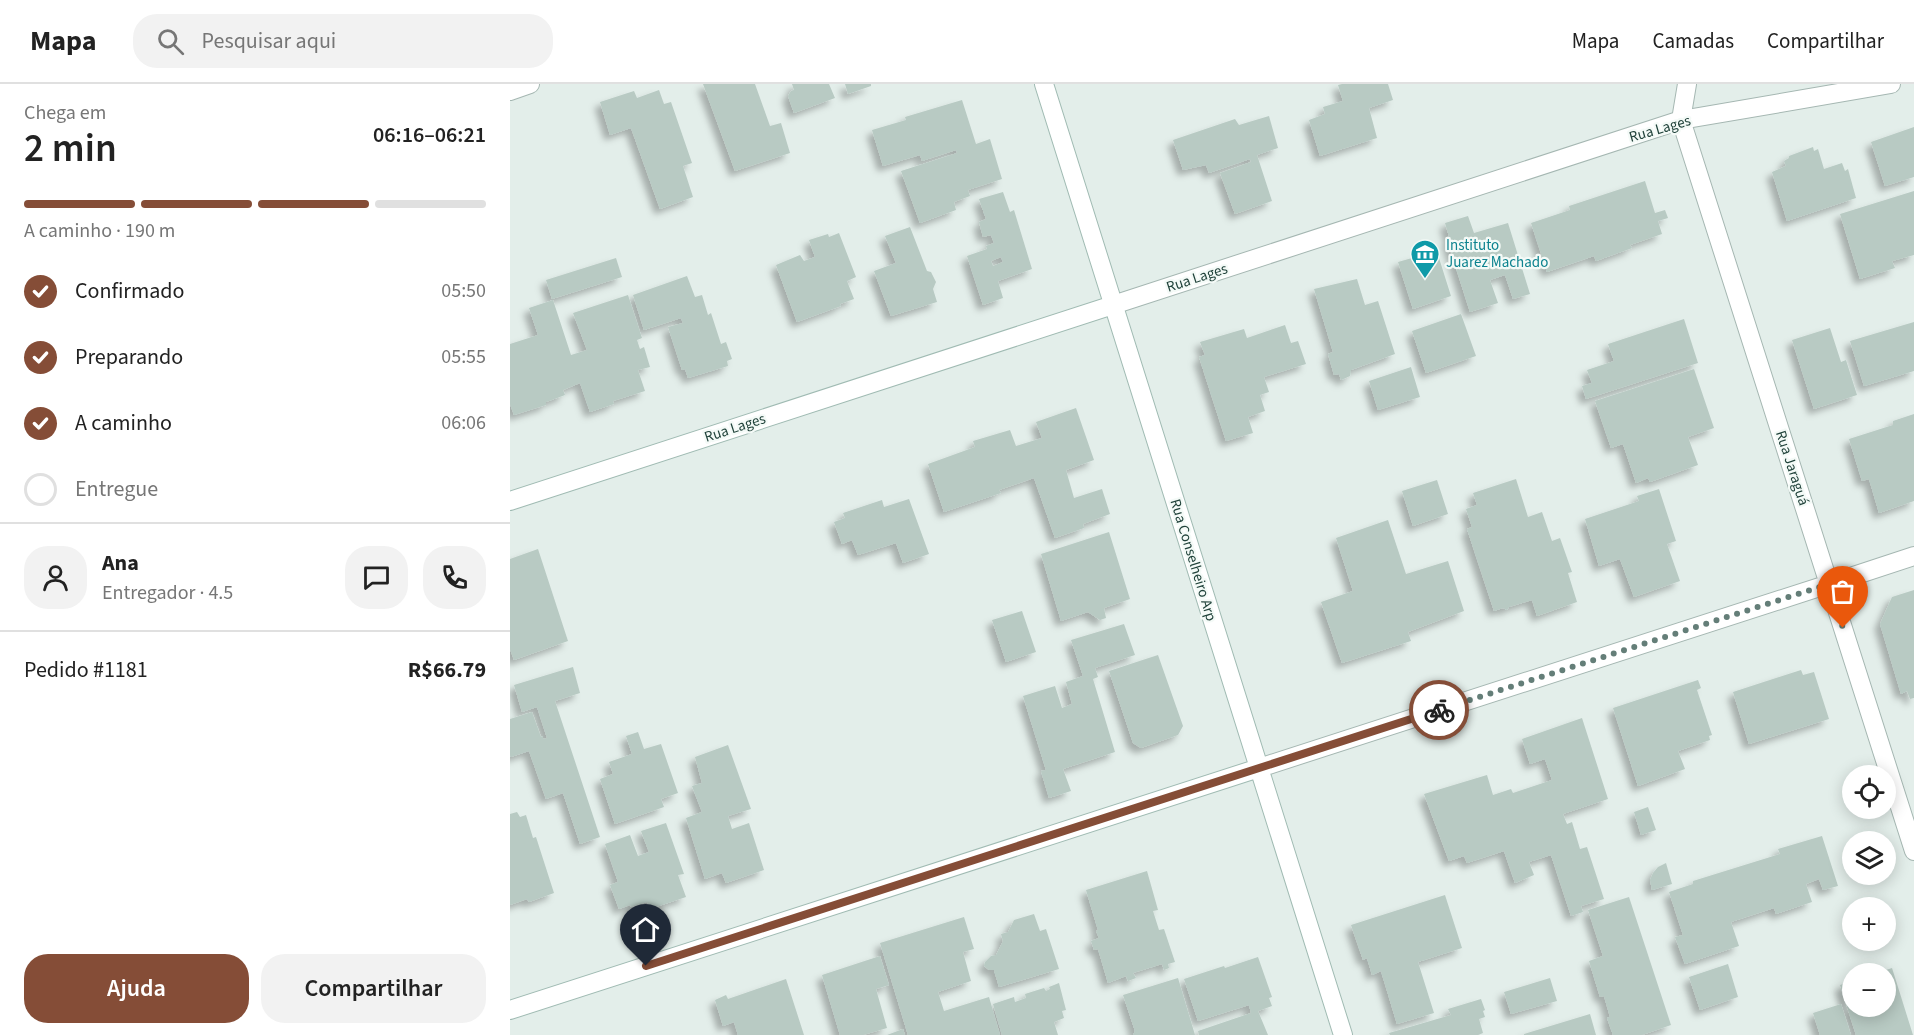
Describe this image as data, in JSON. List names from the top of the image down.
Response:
{
  "streets": {
    "main road": ["Rua Lages", "Rua Jaraguá", "Rua Conselheiro Arp"]
  },
  "crossings": [
    ["Rua Lages", "Rua Jaraguá"],
    ["Rua Lages", "Rua Conselheiro Arp"]
  ],
  "places": {
    "museum": ["Instituto Juarez Machado"]
  },
  "page": {
    "header": "Mapa",
    "search": "Pesquisar aqui",
    "nav": ["Mapa", "Camadas", "Compartilhar"],
    "heading": ["2 min", "Chega em", "06:16–06:21"],
    "panel": [
      "Ana",
      "Entregador · 4.5",
      "Pedido #1181",
      "R$66.79"
    ],
    "bar": "A caminho · 190 m",
    "list": [
      ["Confirmado", "05:50"],
      ["Preparando", "05:55"],
      ["A caminho", "06:06"],
      "Entregue"
    ],
    "map_buttons": ["+", "−"],
    "buttons": ["Ajuda", "Compartilhar"]
  }
}
